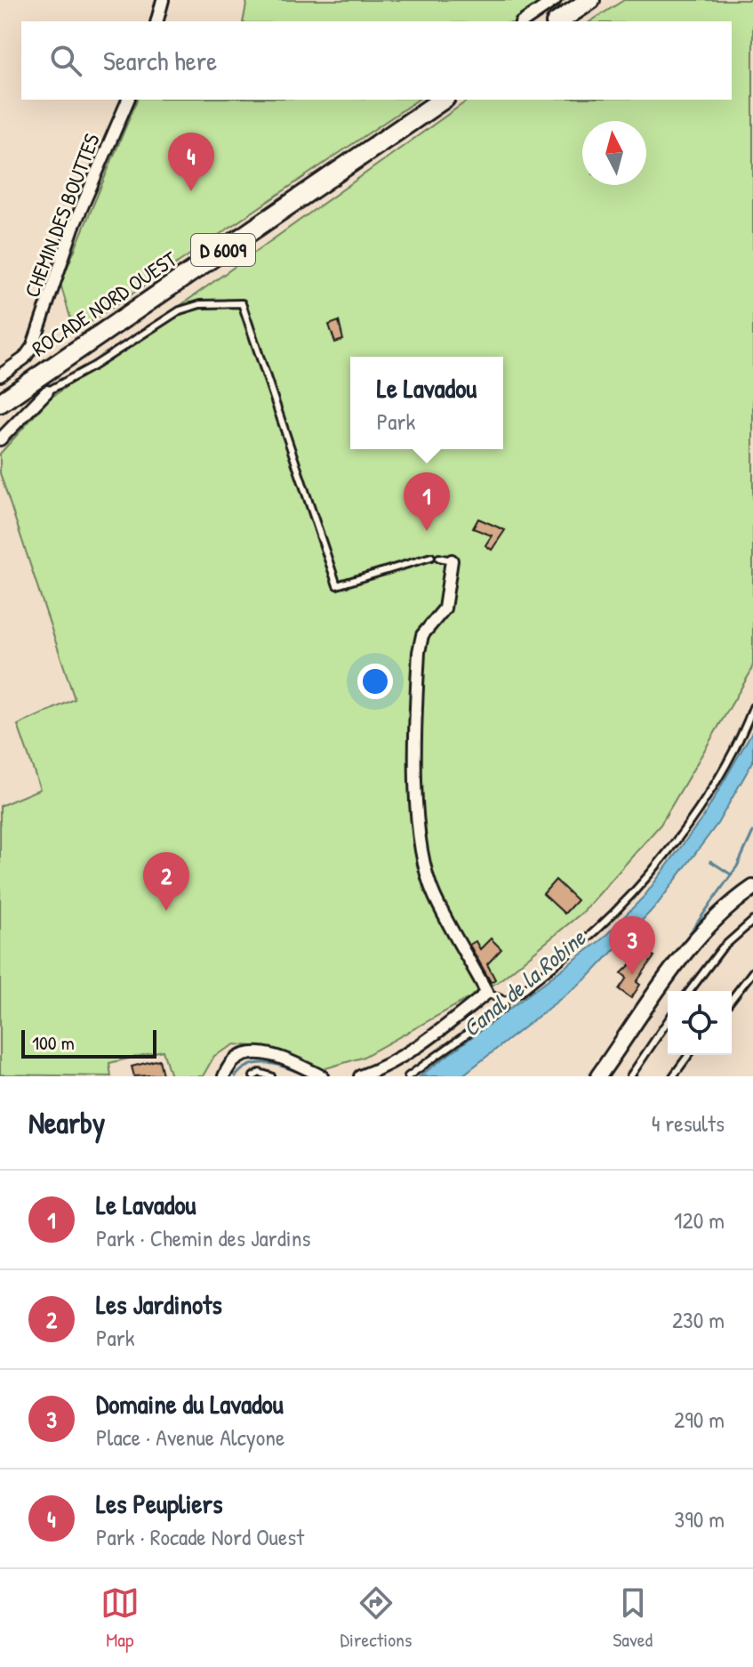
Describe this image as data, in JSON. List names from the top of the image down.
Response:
{
  "streets": {
    "main road": ["D 6009", "ROCADE NORD OUEST"],
    "street": ["CHEMIN DES BOUTTES"]
  },
  "water": ["Canal de la Robine"],
  "scale_bar": "100 m",
  "north": "top",
  "page": {
    "search": "Search here",
    "pins": [
      "4",
      "1",
      "2",
      "3"
    ],
    "popup": ["Le Lavadou", "Park"],
    "scale": "100 m",
    "heading": ["Nearby", "4 results"],
    "list": [
      {
        "mark": "1",
        "name": "Le Lavadou",
        "note": "Park · Chemin des Jardins",
        "value": "120 m"
      },
      {
        "mark": "2",
        "name": "Les Jardinots",
        "note": "Park",
        "value": "230 m"
      },
      {
        "mark": "3",
        "name": "Domaine du Lavadou",
        "note": "Place · Avenue Alcyone",
        "value": "290 m"
      },
      {
        "mark": "4",
        "name": "Les Peupliers",
        "note": "Park · Rocade Nord Ouest",
        "value": "390 m"
      }
    ],
    "nav": ["Map", "Directions", "Saved"]
  }
}
